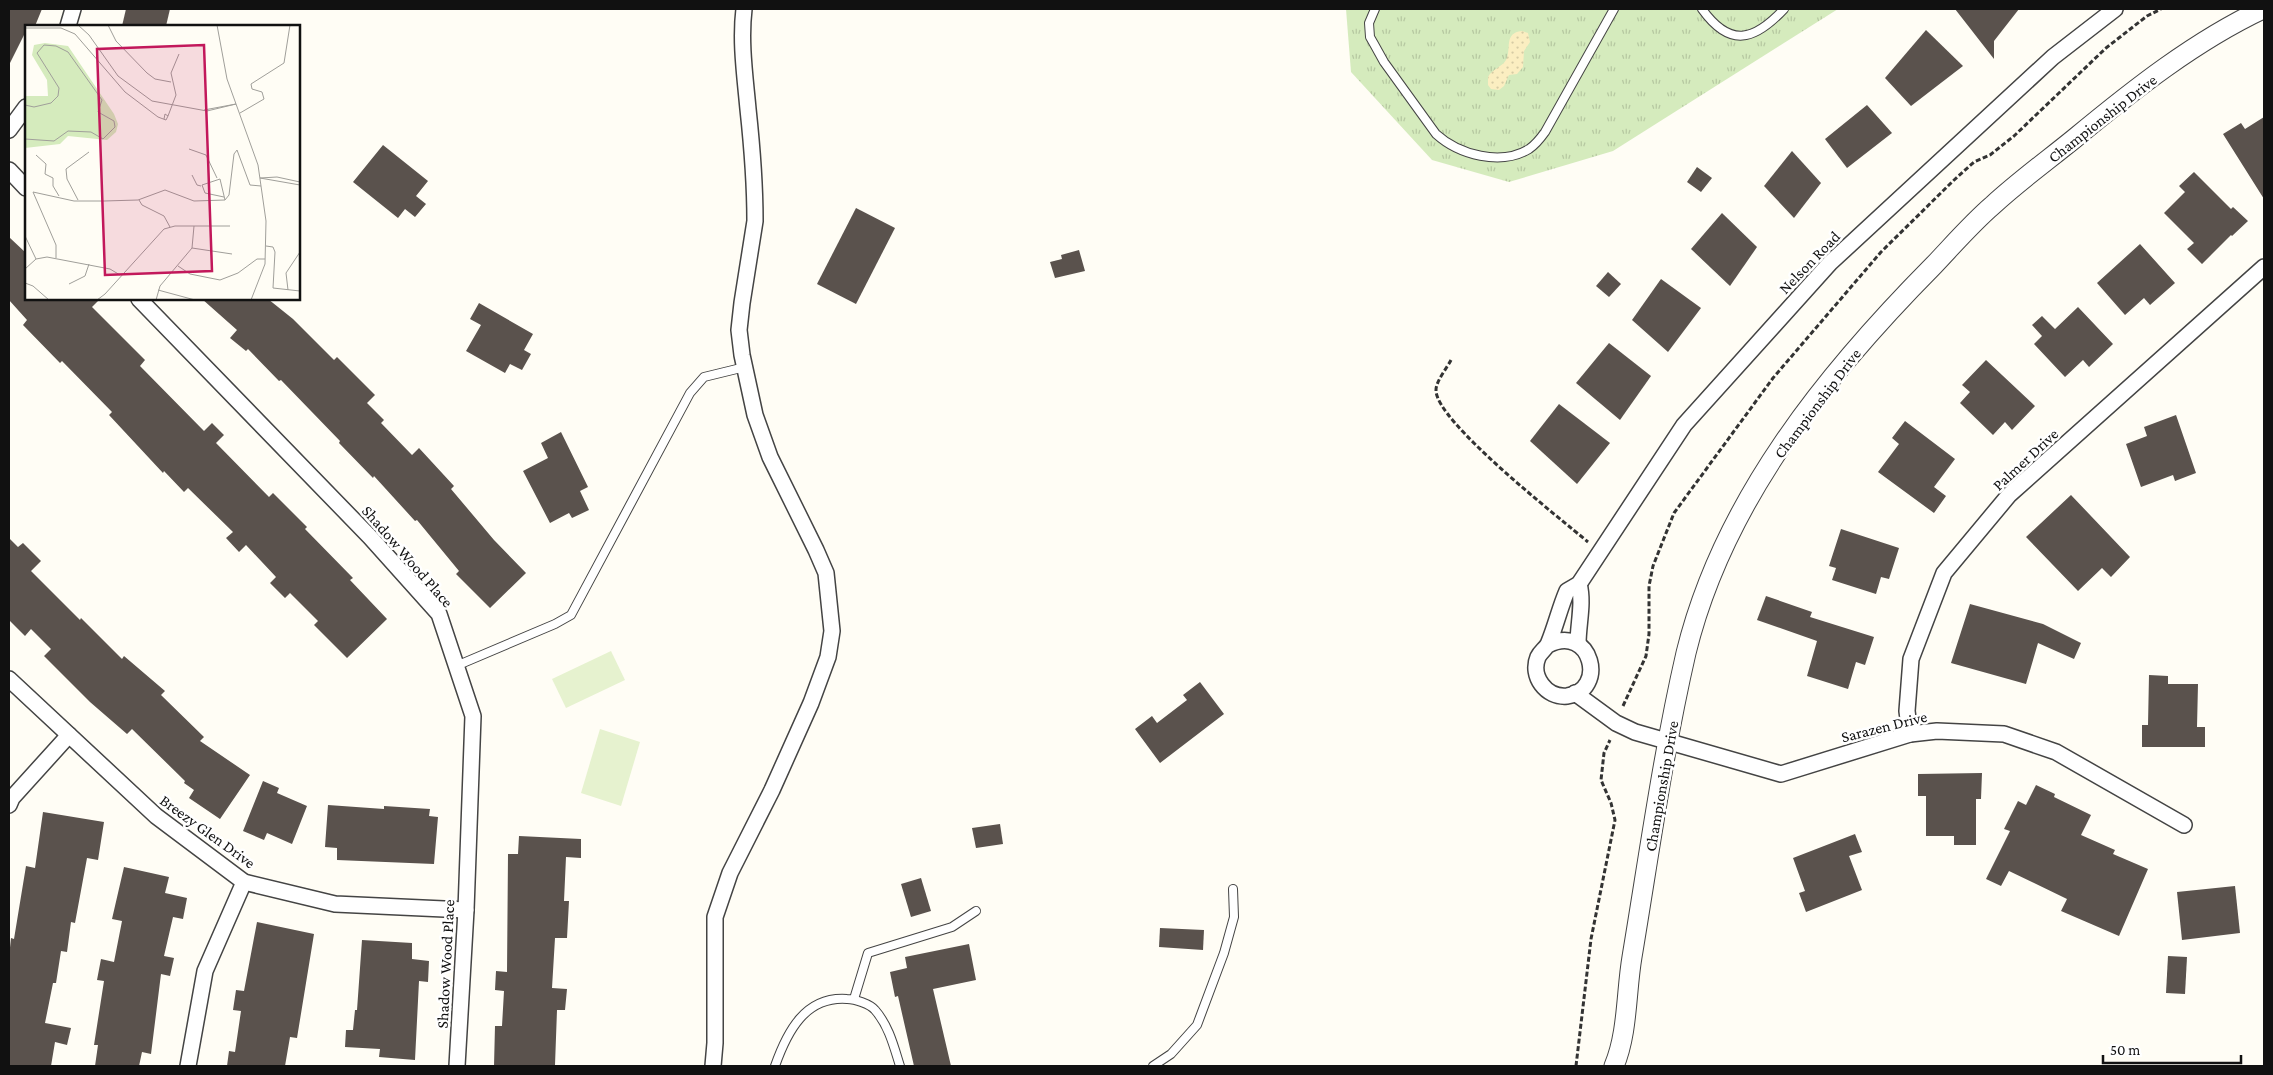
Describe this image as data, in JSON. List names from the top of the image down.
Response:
{
  "streets": {
    "street": [
      "Championship Drive",
      "Nelson Road",
      "Palmer Drive",
      "Shadow Wood Place",
      "Sarazen Drive",
      "Breezy Glen Drive"
    ]
  },
  "crossings": [
    ["Championship Drive", "Sarazen Drive"],
    ["Palmer Drive", "Sarazen Drive"],
    ["Shadow Wood Place", "Breezy Glen Drive"]
  ],
  "scale_bar": "50 m"
}
